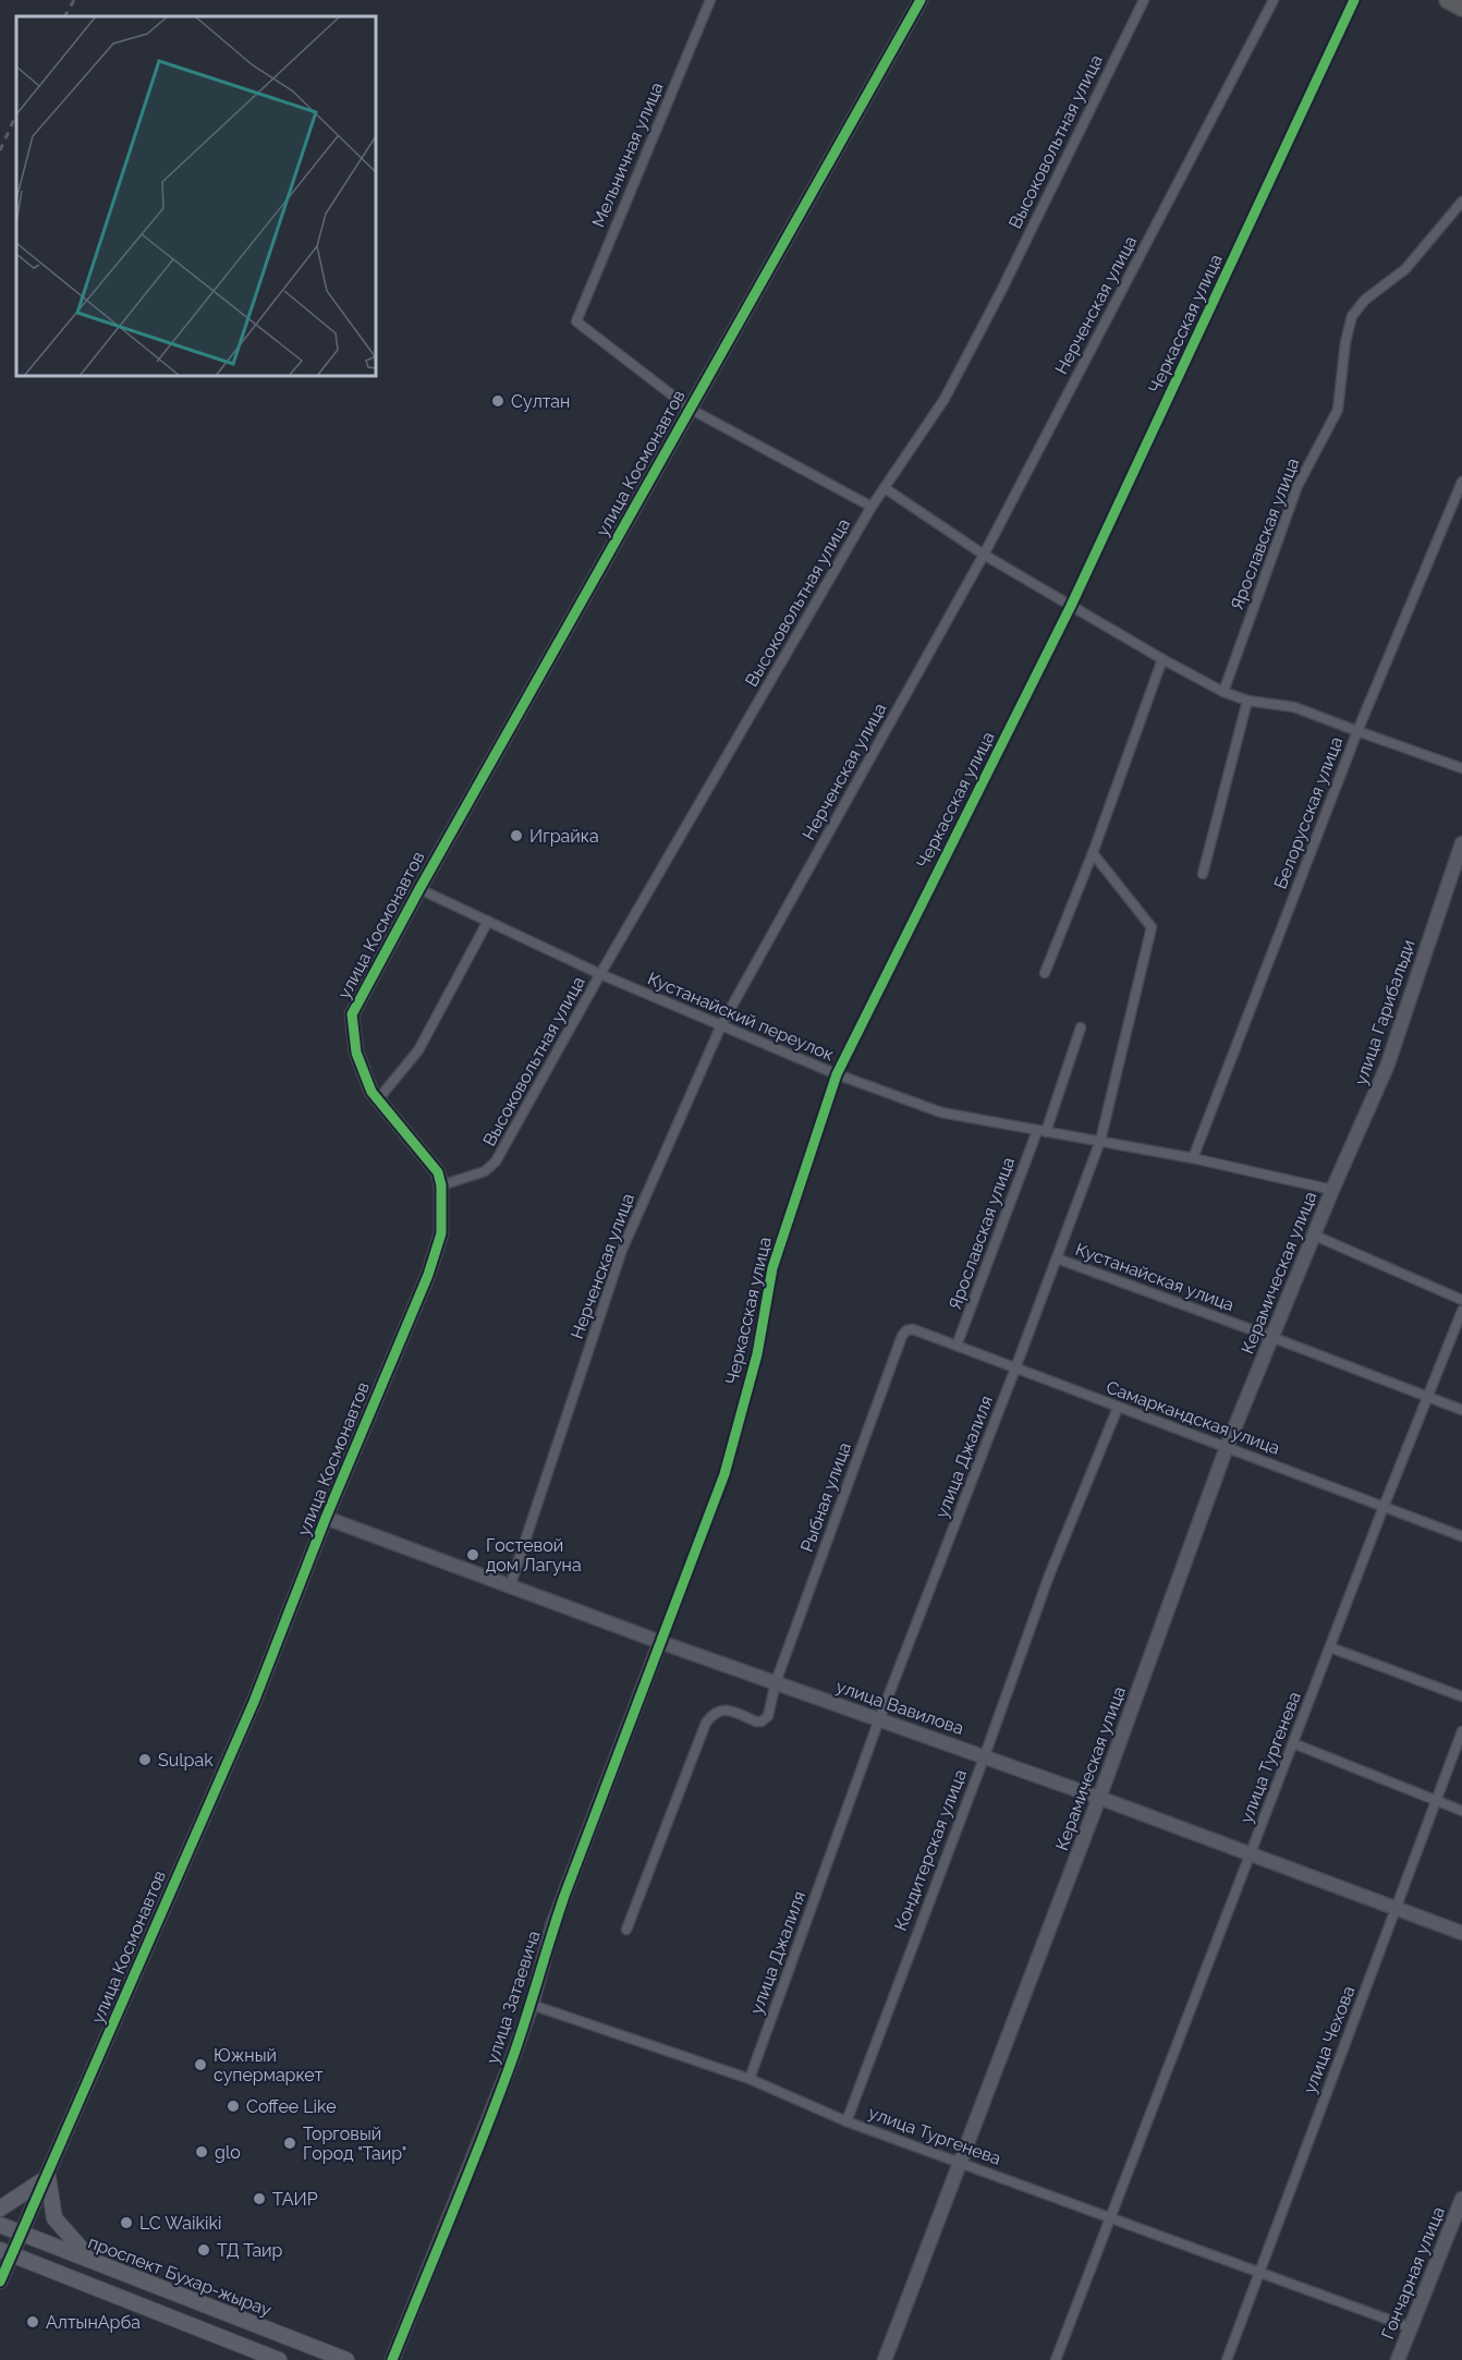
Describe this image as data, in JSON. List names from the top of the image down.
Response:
{
  "streets": {
    "main road": ["проспект Бухар-жырау"],
    "street": [
      "Высоковольтная улица",
      "Мельничная улица",
      "Нерченская улица",
      "Черкасская улица",
      "улица Космонавтов",
      "Ярославская улица",
      "Белорусская улица",
      "улица Гарибальди",
      "Кустанайский переулок",
      "Керамическая улица",
      "Кустанайская улица",
      "Самаркандская улица",
      "улица Джалиля",
      "Рыбная улица",
      "улица Вавилова",
      "улица Тургенева",
      "Кондитерская улица",
      "улица Затаевича",
      "улица Чехова",
      "Гончарная улица"
    ]
  },
  "crossings": [
    ["Высоковольтная улица", "улица Космонавтов"],
    ["Высоковольтная улица", "Кустанайский переулок"],
    ["Мельничная улица", "улица Космонавтов"],
    ["Нерченская улица", "Кустанайский переулок"],
    ["Нерченская улица", "улица Вавилова"],
    ["Черкасская улица", "Кустанайский переулок"],
    ["Черкасская улица", "улица Вавилова"],
    ["Черкасская улица", "улица Затаевича"],
    ["улица Космонавтов", "Кустанайский переулок"],
    ["улица Космонавтов", "улица Вавилова"],
    ["улица Космонавтов", "проспект Бухар-жырау"],
    ["Ярославская улица", "Кустанайский переулок"],
    ["Ярославская улица", "Самаркандская улица"],
    ["Белорусская улица", "Кустанайский переулок"],
    ["улица Гарибальди", "Кустанайский переулок"],
    ["улица Гарибальди", "Керамическая улица"],
    ["Кустанайский переулок", "Керамическая улица"],
    ["Кустанайский переулок", "улица Джалиля"],
    ["Керамическая улица", "Кустанайская улица"],
    ["Керамическая улица", "Самаркандская улица"],
    ["Керамическая улица", "улица Вавилова"],
    ["Керамическая улица", "улица Тургенева"],
    ["Кустанайская улица", "улица Джалиля"],
    ["Кустанайская улица", "улица Тургенева"],
    ["Самаркандская улица", "улица Джалиля"],
    ["Самаркандская улица", "Рыбная улица"],
    ["Самаркандская улица", "улица Тургенева"],
    ["Самаркандская улица", "Кондитерская улица"],
    ["улица Джалиля", "улица Вавилова"],
    ["улица Джалиля", "улица Тургенева"],
    ["Рыбная улица", "улица Вавилова"],
    ["улица Вавилова", "улица Тургенева"],
    ["улица Вавилова", "Кондитерская улица"],
    ["улица Вавилова", "улица Затаевича"],
    ["улица Вавилова", "улица Чехова"],
    ["улица Тургенева", "Кондитерская улица"],
    ["улица Тургенева", "улица Затаевича"],
    ["улица Тургенева", "улица Чехова"],
    ["улица Тургенева", "Гончарная улица"]
  ],
  "places": [
    "Султан",
    "Играйка",
    "Гостевой дом Лагуна",
    "Sulpak",
    "Южный супермаркет",
    "Coffee Like",
    "Торговый Город \"Таир\"",
    "glo",
    "ТАИР",
    "LC Waikiki",
    "ТД Таир",
    "АлтынАрба"
  ]
}
